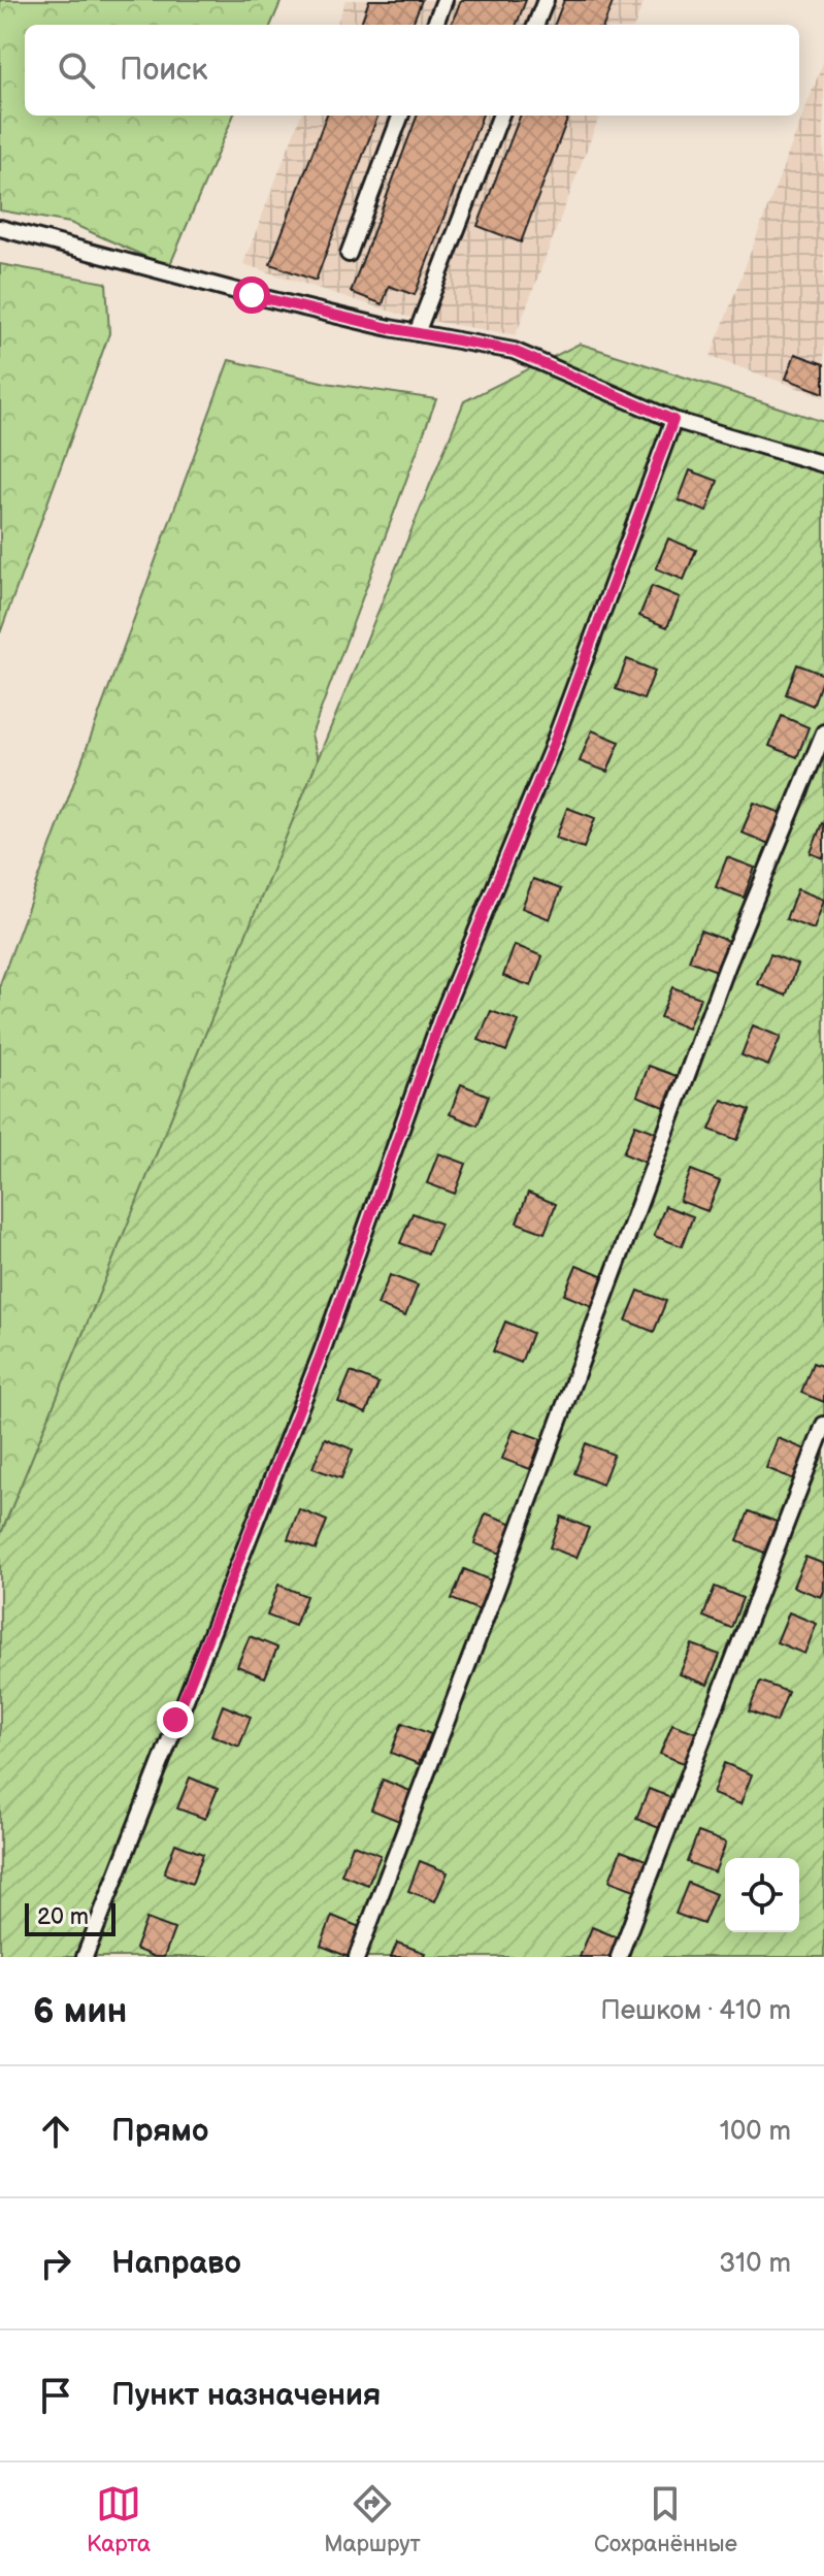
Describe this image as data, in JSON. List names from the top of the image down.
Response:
{
  "scale_bar": "20 m",
  "page": {
    "search": "Поиск",
    "scale": "20 m",
    "heading": ["6 мин", "Пешком · 410 m"],
    "list": [
      ["Прямо", "100 m"],
      ["Направо", "310 m"],
      "Пункт назначения"
    ],
    "nav": ["Карта", "Маршрут", "Сохранённые"]
  }
}
